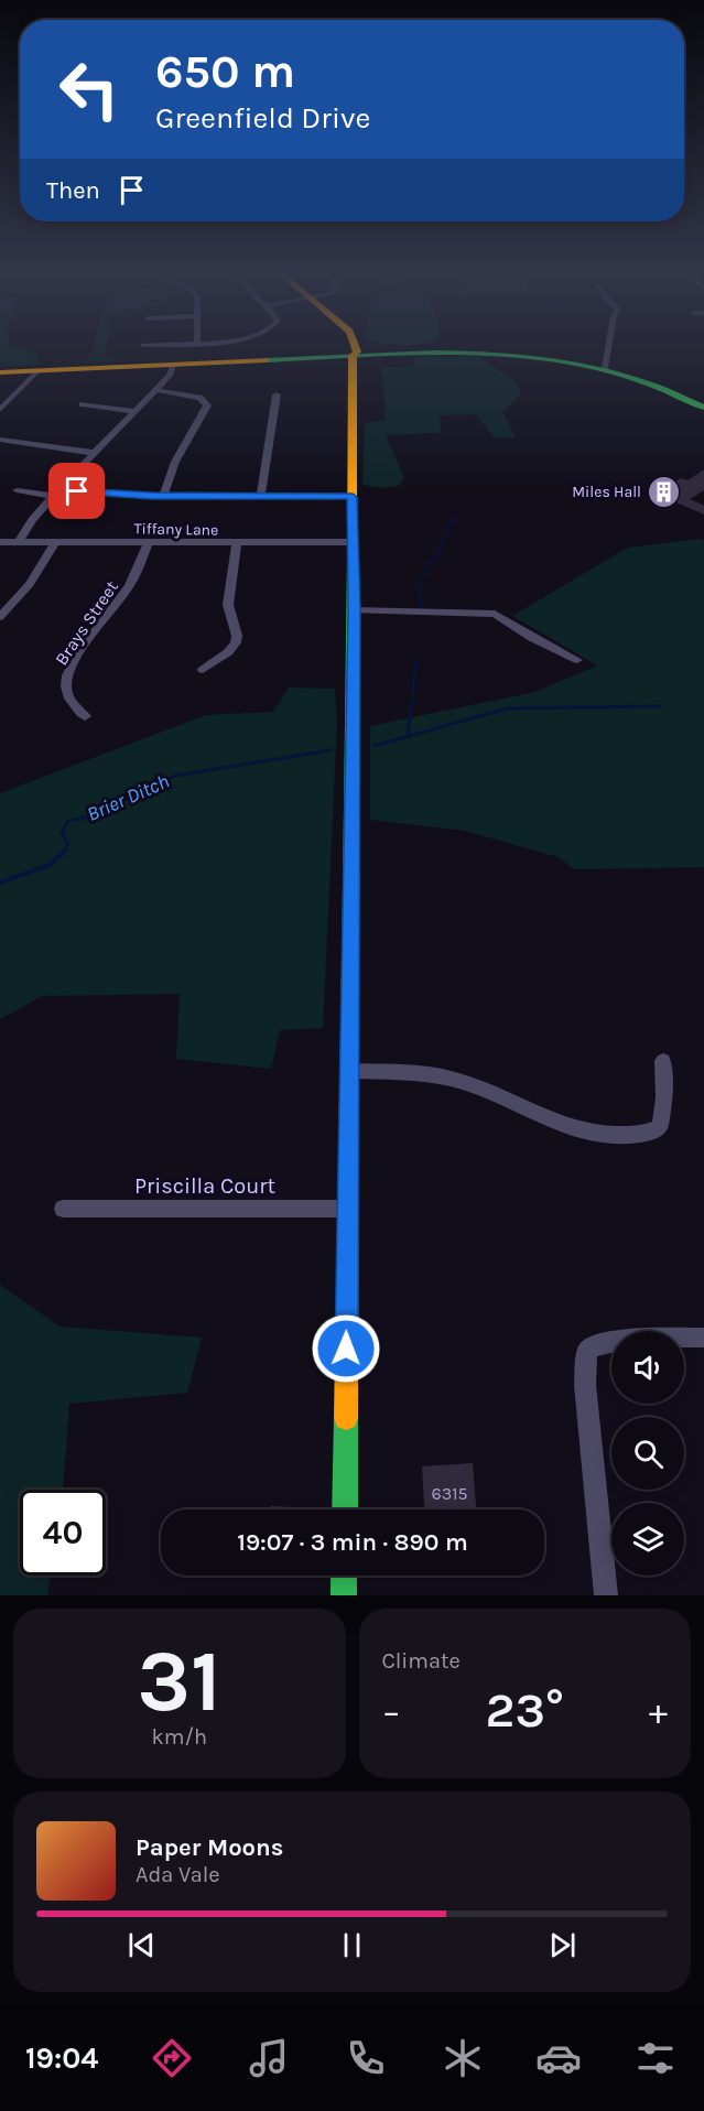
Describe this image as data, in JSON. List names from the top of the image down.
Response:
{
  "streets": {
    "street": ["Tiffany Lane", "Brays Street", "Priscilla Court"]
  },
  "crossings": [
    ["Tiffany Lane", "Brays Street"]
  ],
  "water": ["Brier Ditch"],
  "places": {
    "building": ["Miles Hall"]
  },
  "house_numbers": ["6315"],
  "page": {
    "turn": ["650 m", "Greenfield Drive"],
    "then": "Then",
    "limit": "40",
    "trip": "19:07 · 3 min · 890 m",
    "tile": [
      ["31", "km/h"],
      "Climate"
    ],
    "heat": ["−", "23°", "+"],
    "song": ["Paper Moons", "Ada Vale"],
    "tabs": "19:04"
  }
}
